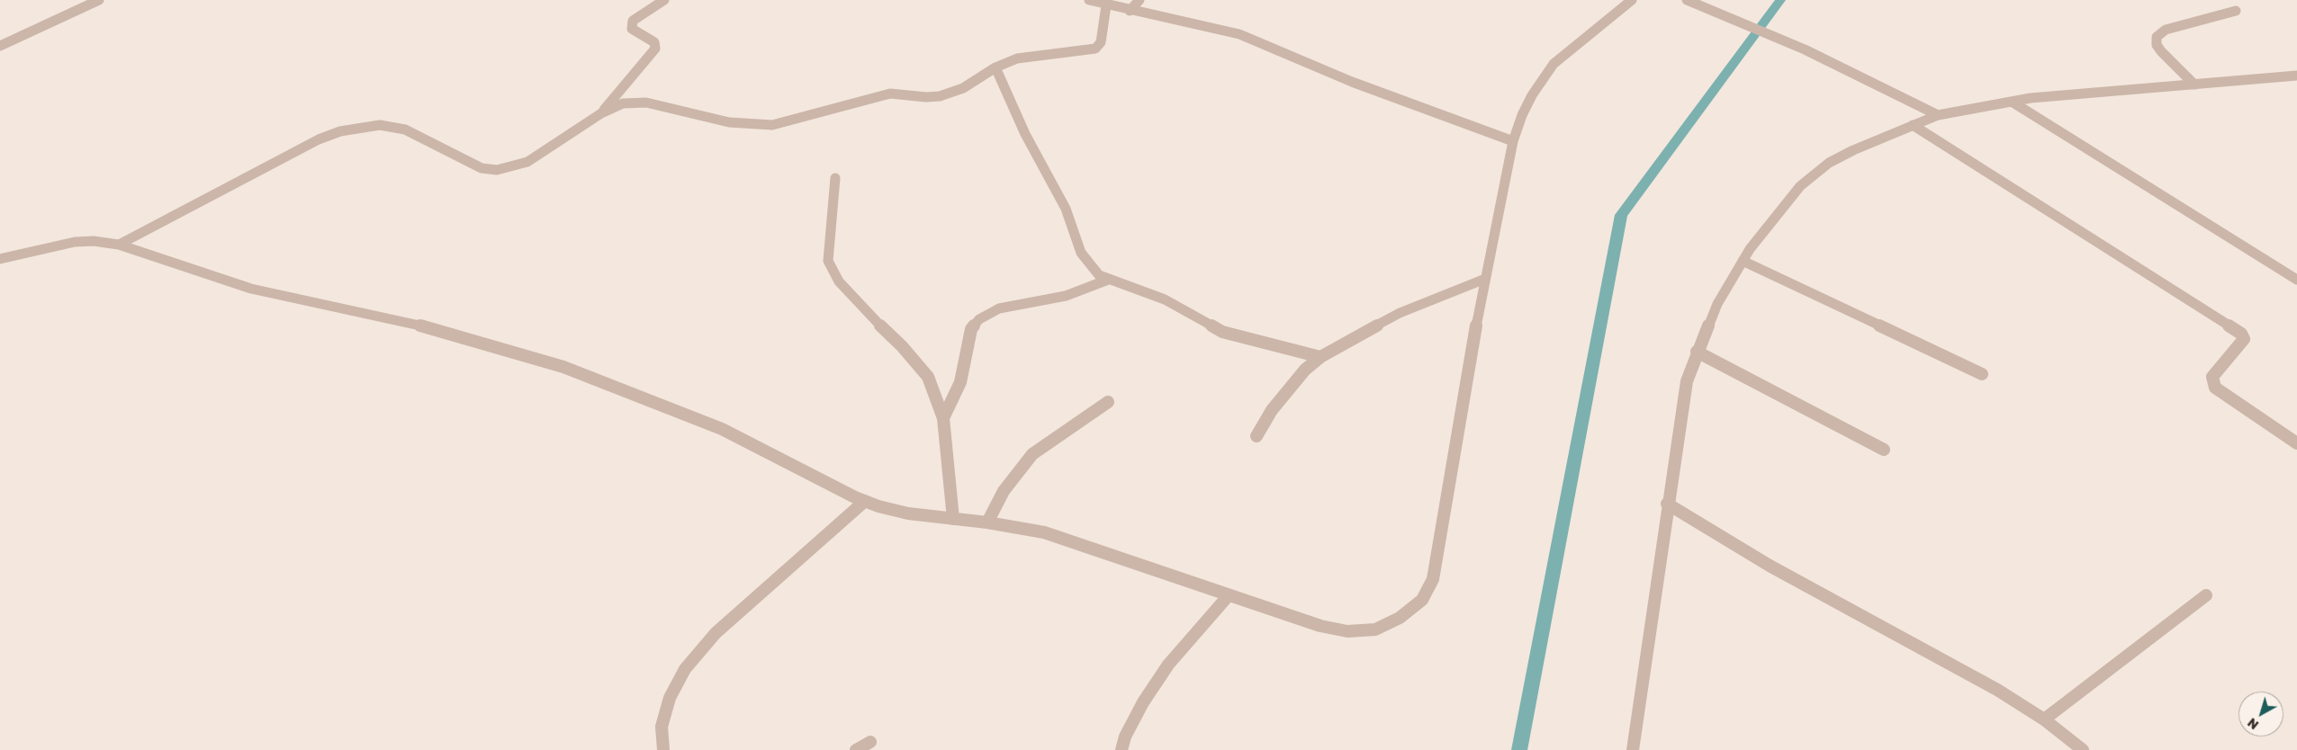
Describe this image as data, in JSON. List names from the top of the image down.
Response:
{
  "north": "bottom left"
}
